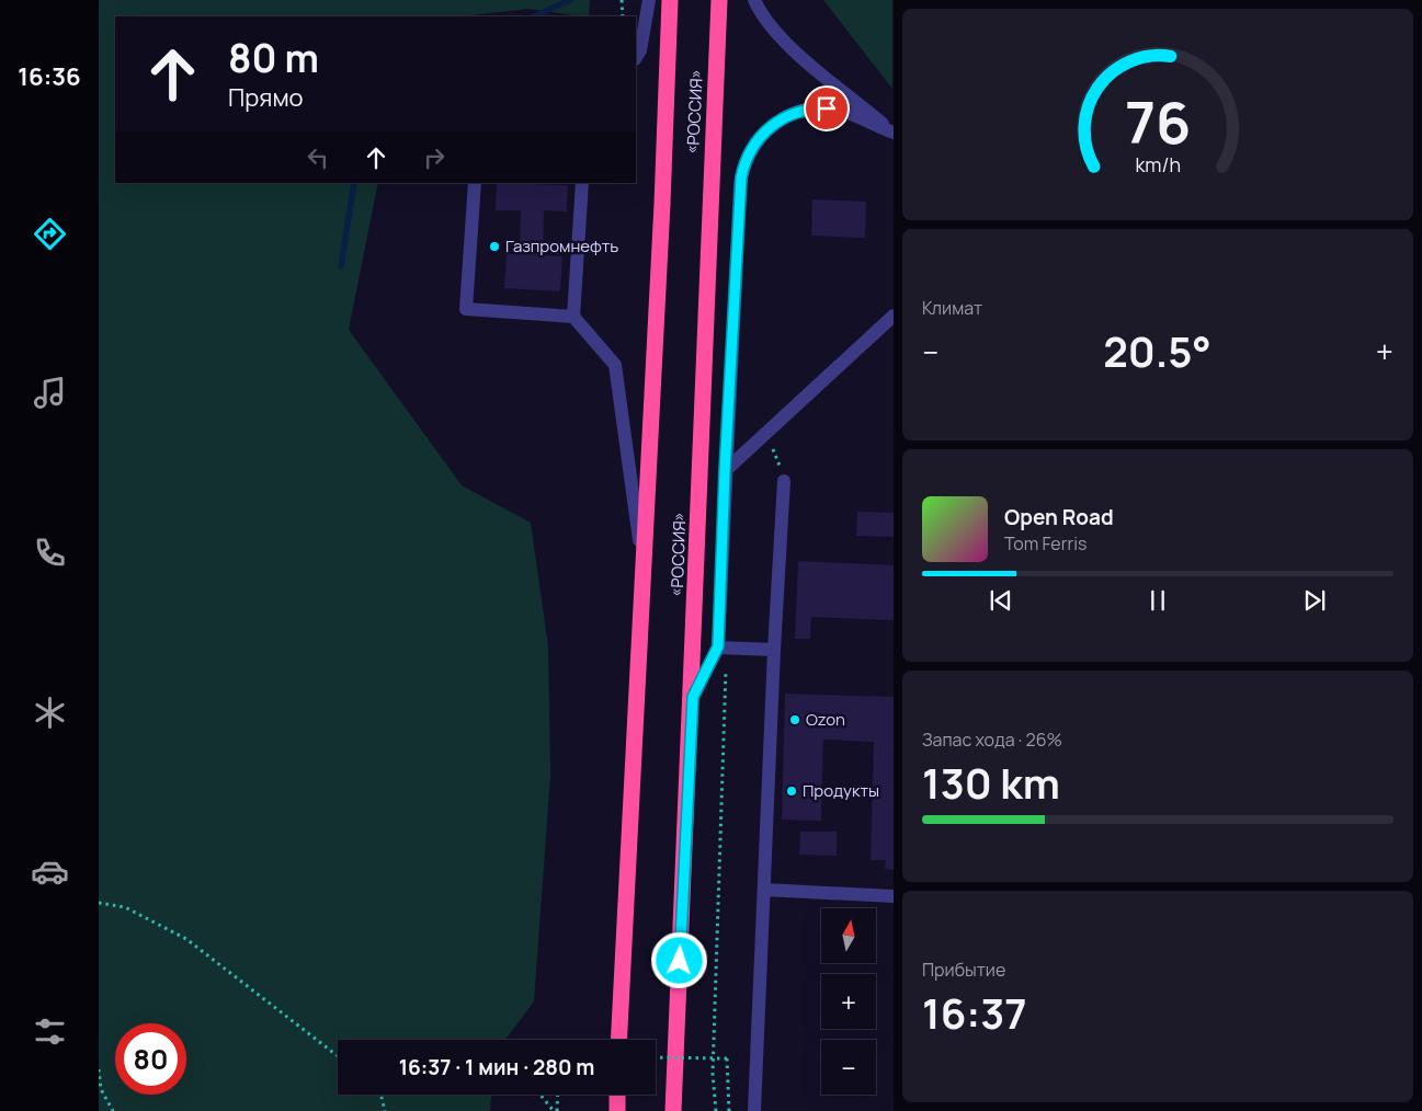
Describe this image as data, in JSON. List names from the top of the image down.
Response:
{
  "streets": {
    "highway": ["«РОССИЯ»"]
  },
  "places": ["Газпромнефть", "Ozon", "Продукты"],
  "north": "top",
  "page": {
    "tabs": "16:36",
    "turn": ["80 m", "Прямо"],
    "tile": [
      "Климат",
      ["Запас хода · 26%", "130 km"],
      ["Прибытие", "16:37"]
    ],
    "heat": ["−", "20.5°", "+"],
    "song": ["Open Road", "Tom Ferris"],
    "map_buttons": ["+", "−"],
    "limit": "80",
    "trip": "16:37 · 1 мин · 280 m",
    "gauge": ["76", "km/h"]
  }
}
